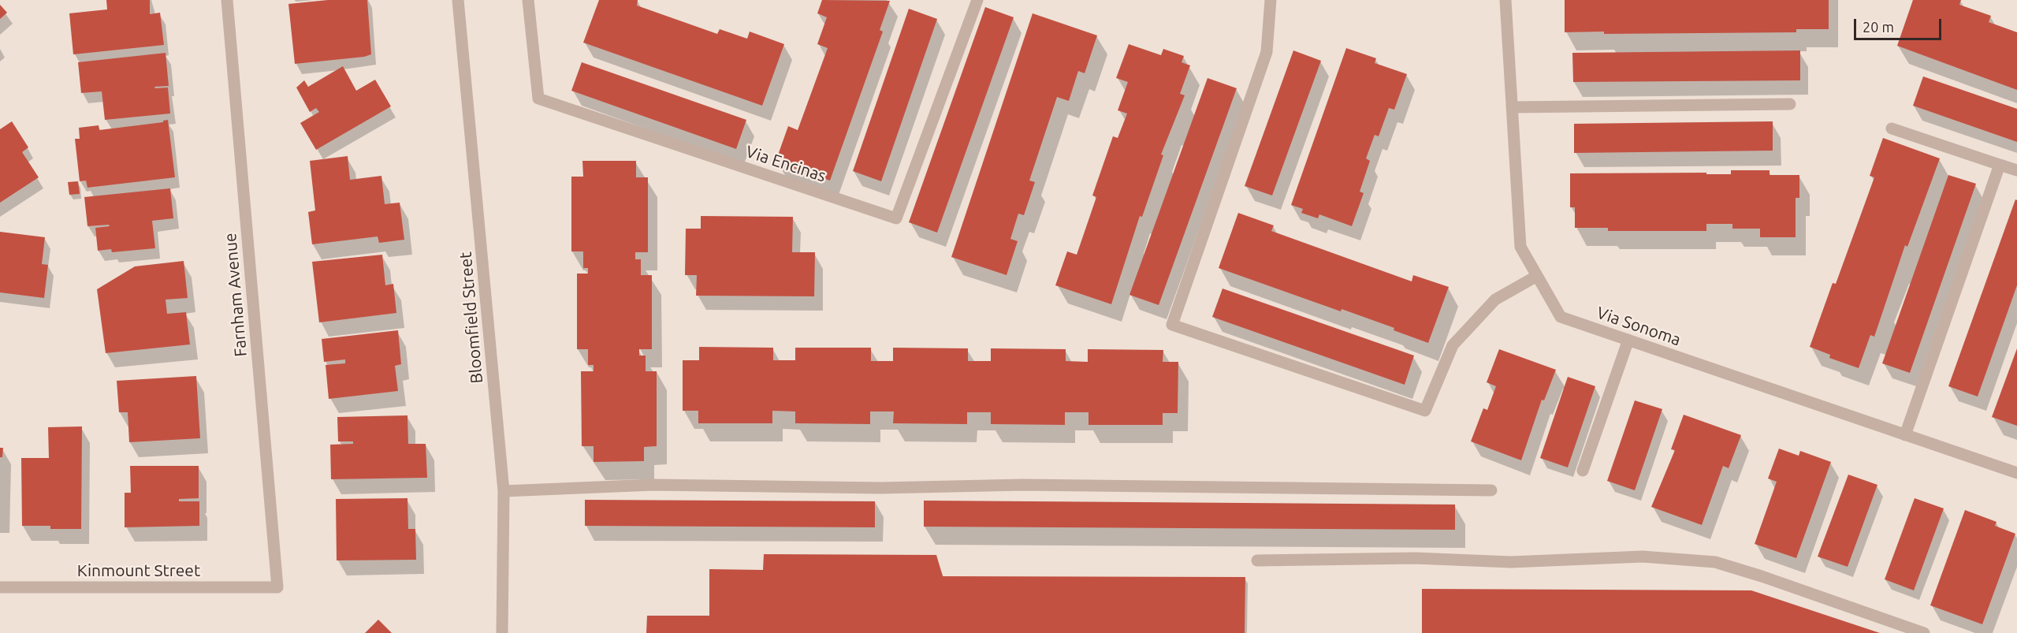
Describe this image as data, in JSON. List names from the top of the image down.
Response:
{
  "streets": {
    "street": [
      "Via Encinas",
      "Farnham Avenue",
      "Bloomfield Street",
      "Via Sonoma",
      "Kinmount Street"
    ]
  },
  "crossings": [
    ["Farnham Avenue", "Kinmount Street"]
  ],
  "scale_bar": "20 m"
}
